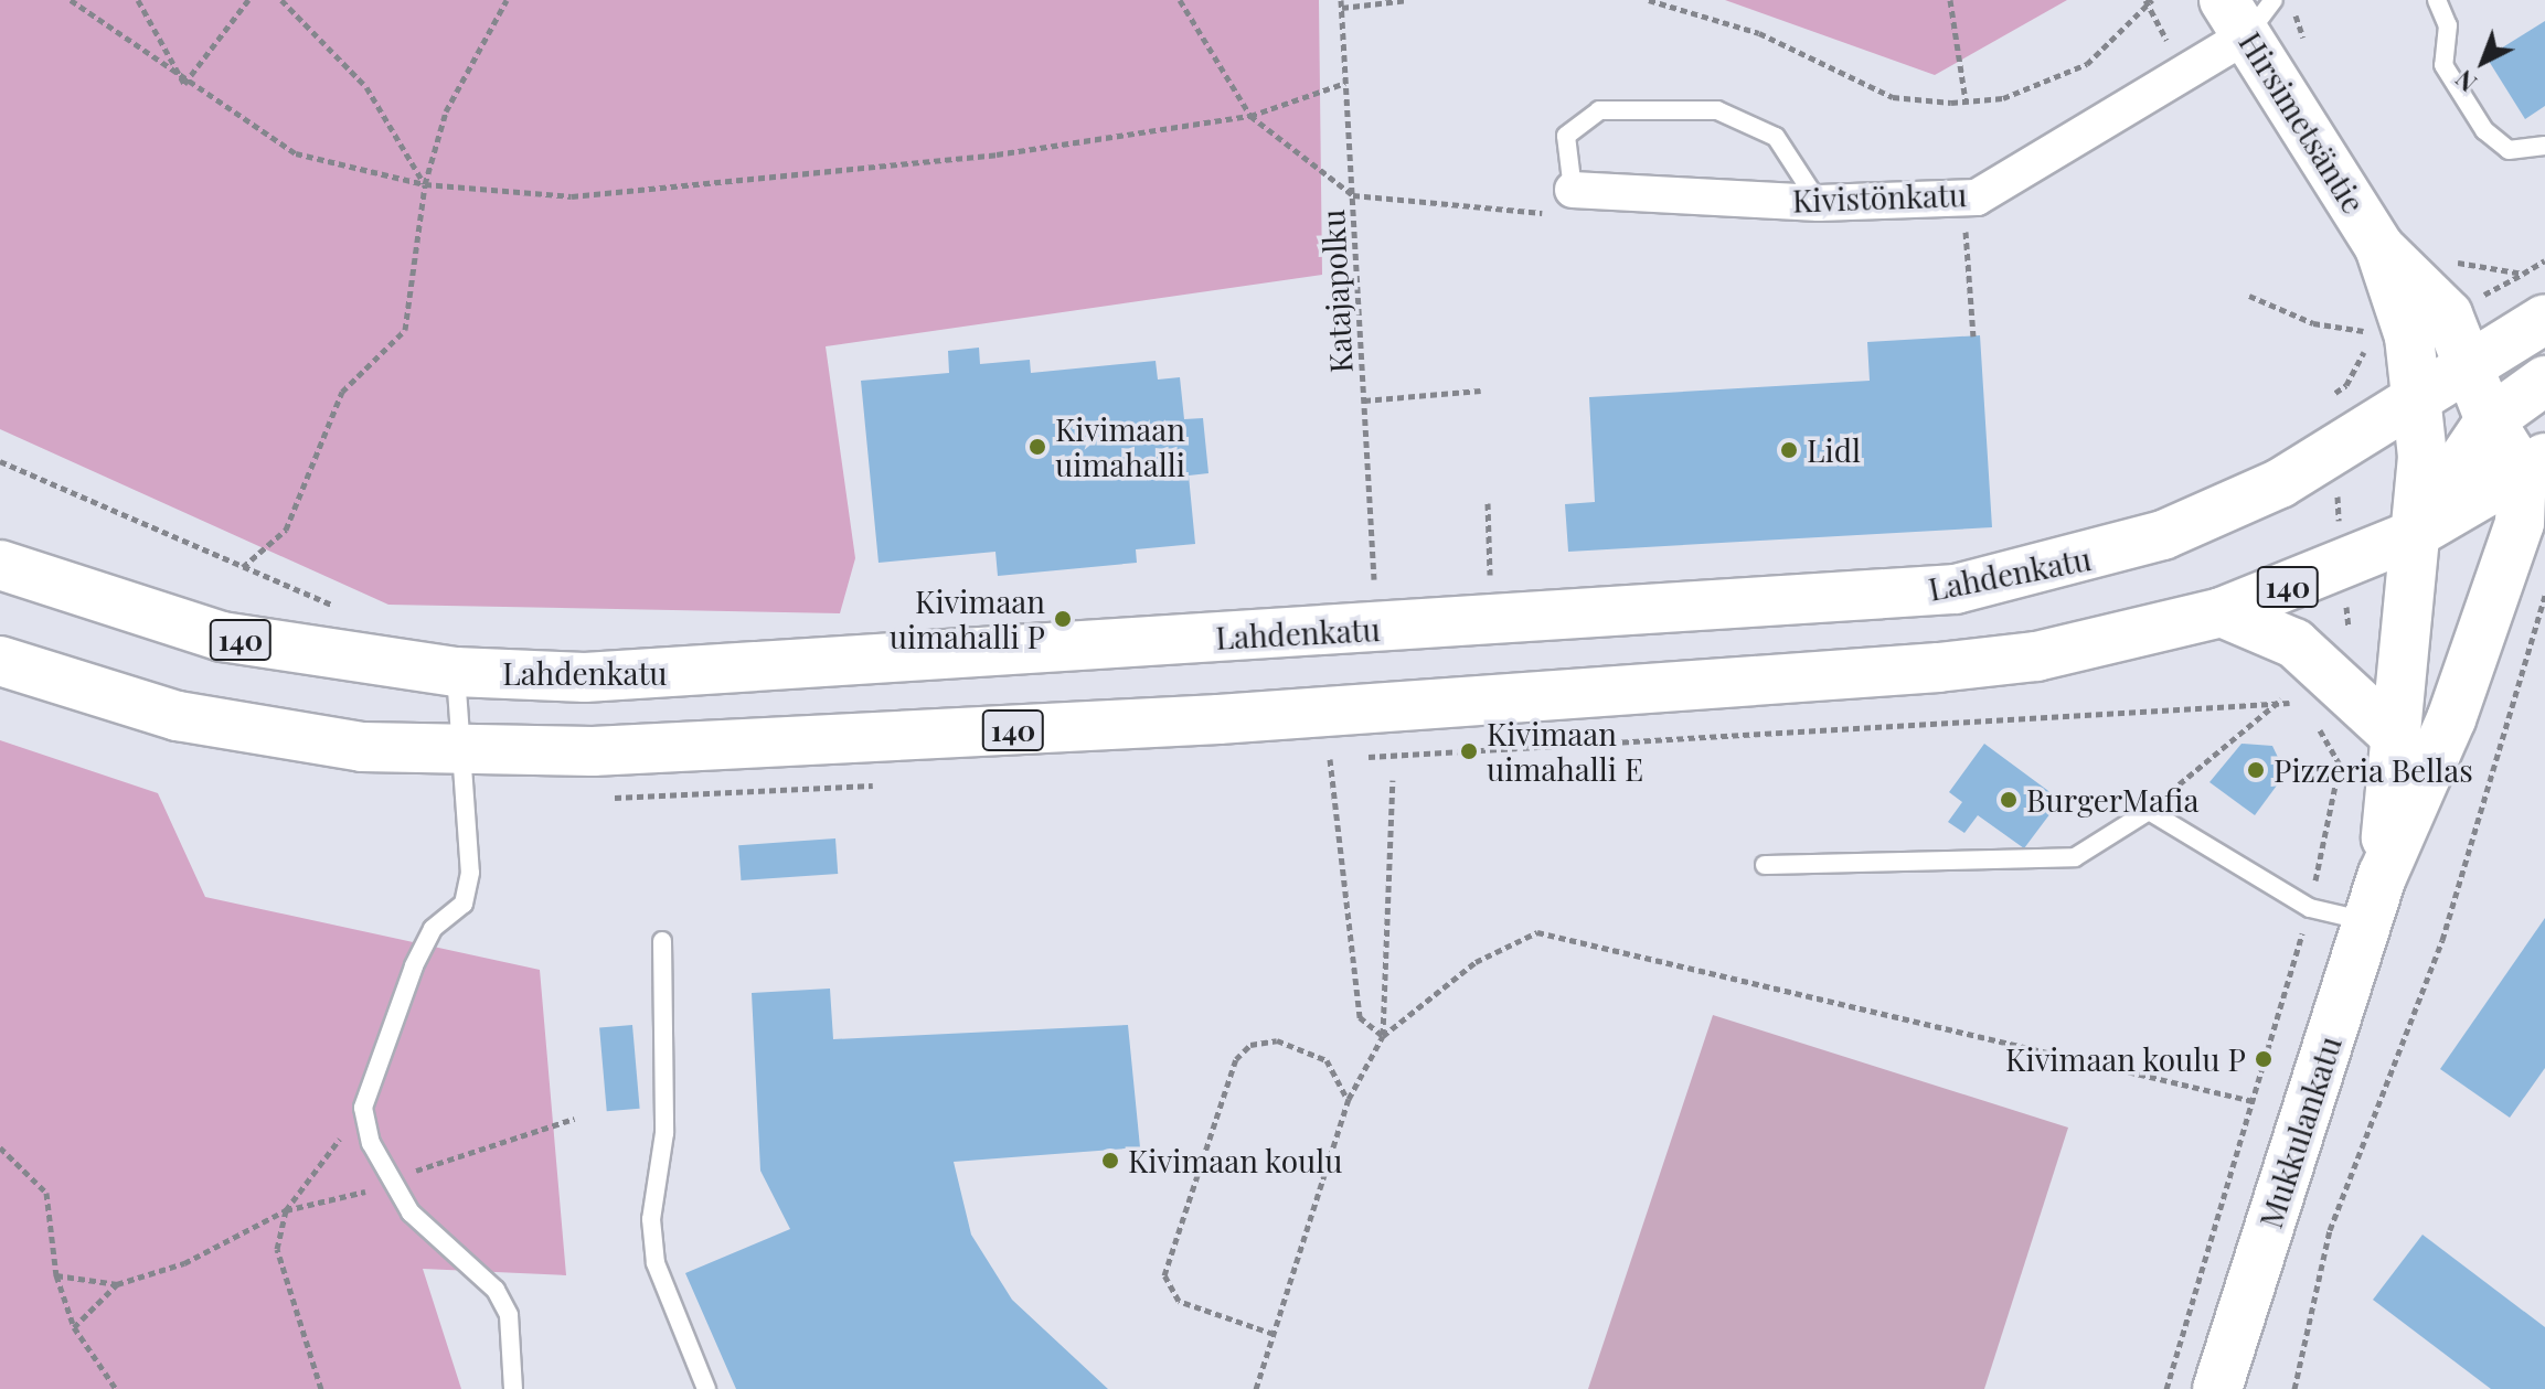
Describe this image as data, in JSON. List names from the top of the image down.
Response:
{
  "streets": {
    "main road": [
      "Hirsimetsäntie",
      "Lahdenkatu",
      "140",
      "Mukkulankatu"
    ],
    "street": ["Kivistönkatu"],
    "path": ["Katajapolku"]
  },
  "crossings": [
    ["Hirsimetsäntie", "Kivistönkatu"],
    ["Hirsimetsäntie", "Lahdenkatu"],
    ["Hirsimetsäntie", "140"],
    ["Hirsimetsäntie", "Mukkulankatu"],
    ["Lahdenkatu", "Mukkulankatu"],
    ["140", "Mukkulankatu"]
  ],
  "places": [
    "Kivimaan uimahalli",
    "Lidl",
    "Kivimaan uimahalli P",
    "Kivimaan uimahalli E",
    "Pizzeria Bellas",
    "BurgerMafia",
    "Kivimaan koulu P",
    "Kivimaan koulu"
  ],
  "north": "bottom left"
}
